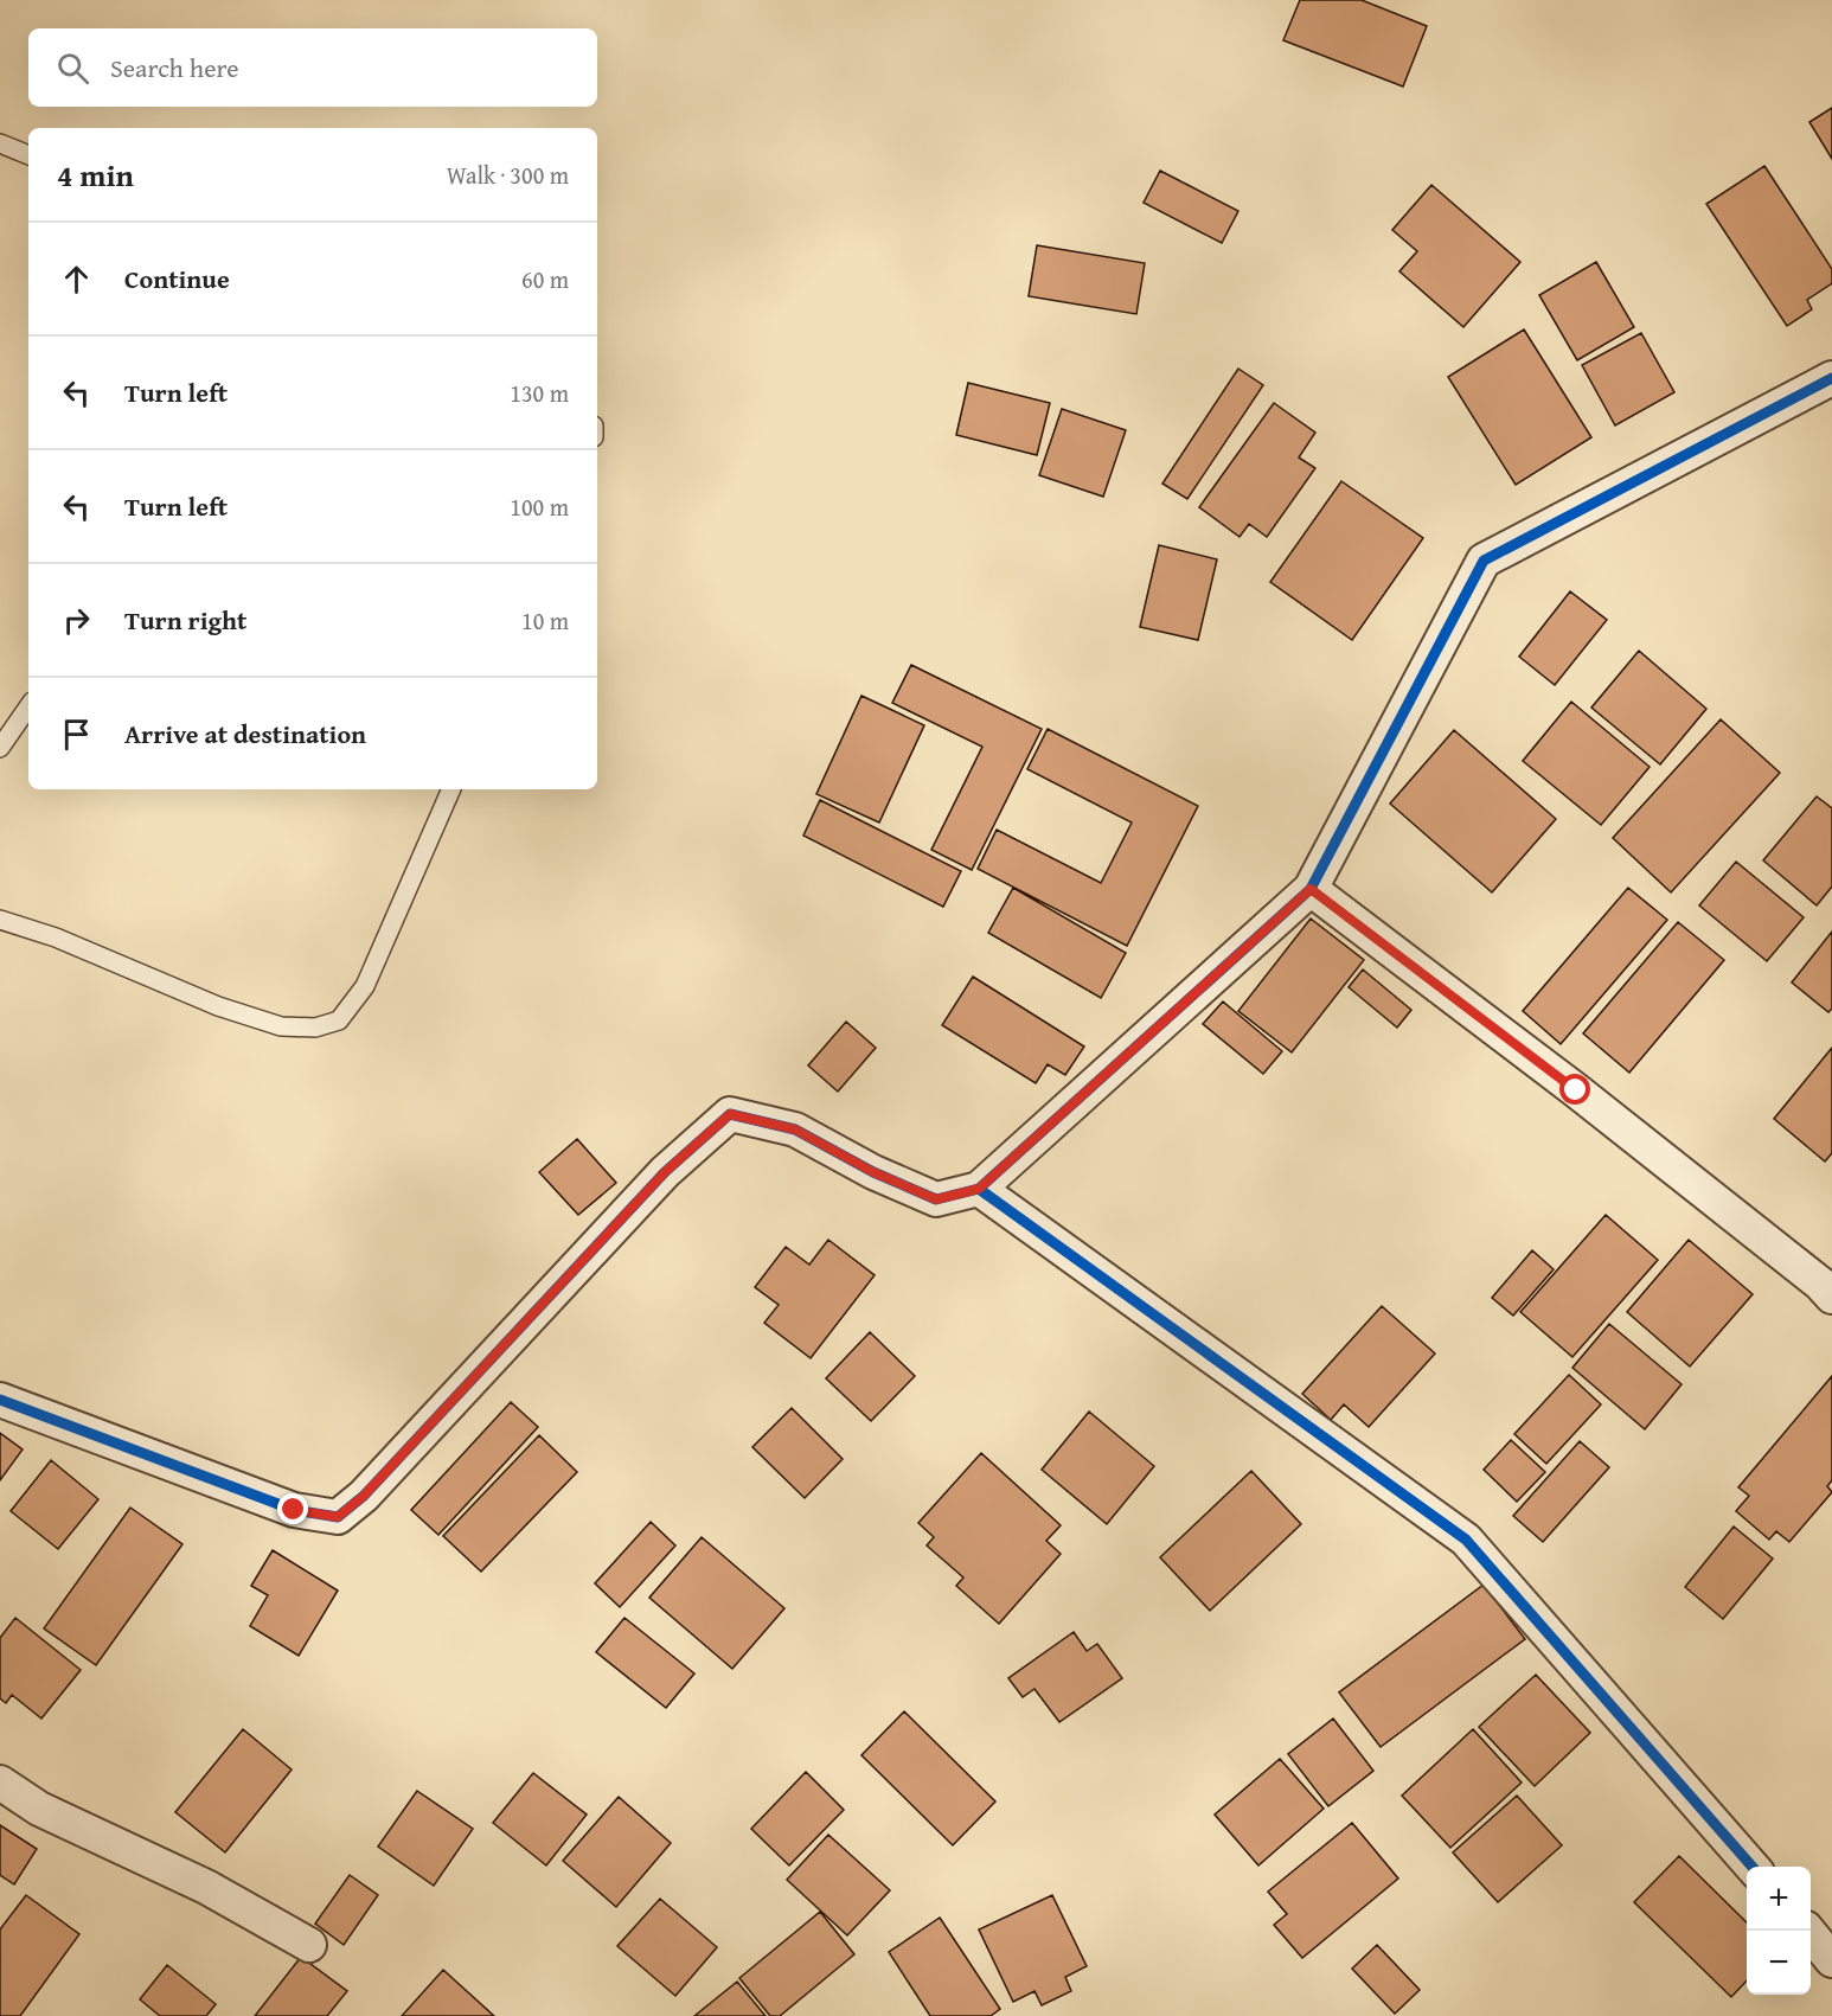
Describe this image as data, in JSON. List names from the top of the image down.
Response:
{
  "page": {
    "search": "Search here",
    "heading": ["4 min", "Walk · 300 m"],
    "list": [
      ["Continue", "60 m"],
      ["Turn left", "130 m"],
      ["Turn left", "100 m"],
      ["Turn right", "10 m"],
      "Arrive at destination"
    ],
    "map_buttons": ["+", "−"]
  }
}
